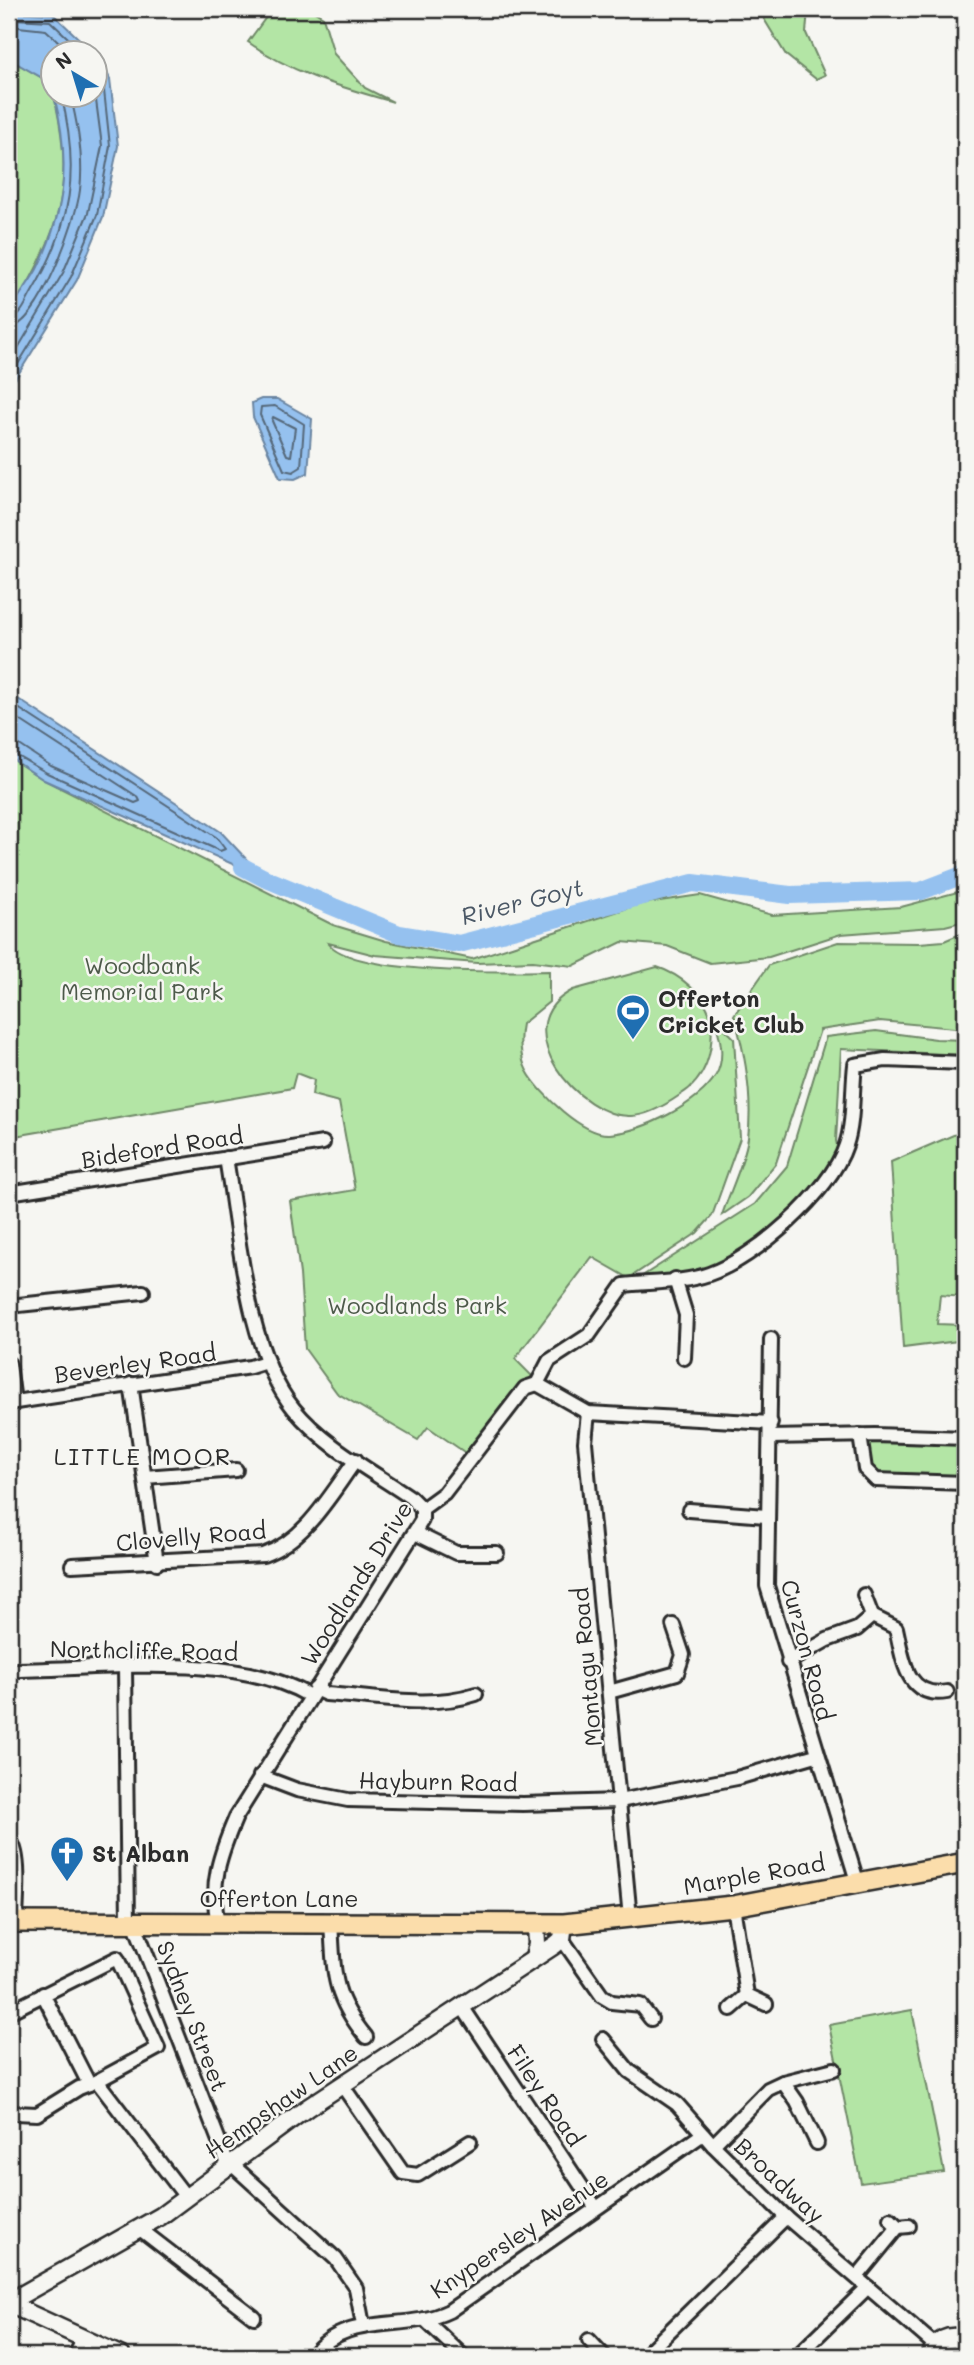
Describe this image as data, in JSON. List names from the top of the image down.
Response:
{
  "streets": {
    "main road": ["Marple Road", "Offerton Lane"],
    "street": [
      "Bideford Road",
      "Beverley Road",
      "Clovelly Road",
      "Woodlands Drive",
      "Northcliffe Road",
      "Curzon Road",
      "Montagu Road",
      "Hayburn Road",
      "Sydney Street",
      "Filey Road",
      "Hempshaw Lane",
      "Broadway",
      "Knypersley Avenue"
    ]
  },
  "crossings": [
    ["Woodlands Drive", "Northcliffe Road"],
    ["Woodlands Drive", "Hayburn Road"],
    ["Woodlands Drive", "Offerton Lane"],
    ["Curzon Road", "Hayburn Road"],
    ["Curzon Road", "Marple Road"],
    ["Montagu Road", "Hayburn Road"],
    ["Montagu Road", "Marple Road"],
    ["Marple Road", "Offerton Lane"],
    ["Marple Road", "Hempshaw Lane"],
    ["Offerton Lane", "Sydney Street"],
    ["Offerton Lane", "Hempshaw Lane"],
    ["Sydney Street", "Hempshaw Lane"],
    ["Filey Road", "Hempshaw Lane"],
    ["Filey Road", "Knypersley Avenue"],
    ["Broadway", "Knypersley Avenue"]
  ],
  "districts": ["LITTLE MOOR"],
  "water": ["River Goyt"],
  "parks": ["Woodbank Memorial Park", "Woodlands Park"],
  "places": {
    "sports": ["Offerton Cricket Club"],
    "church": ["St Alban"]
  },
  "north": "top left"
}
